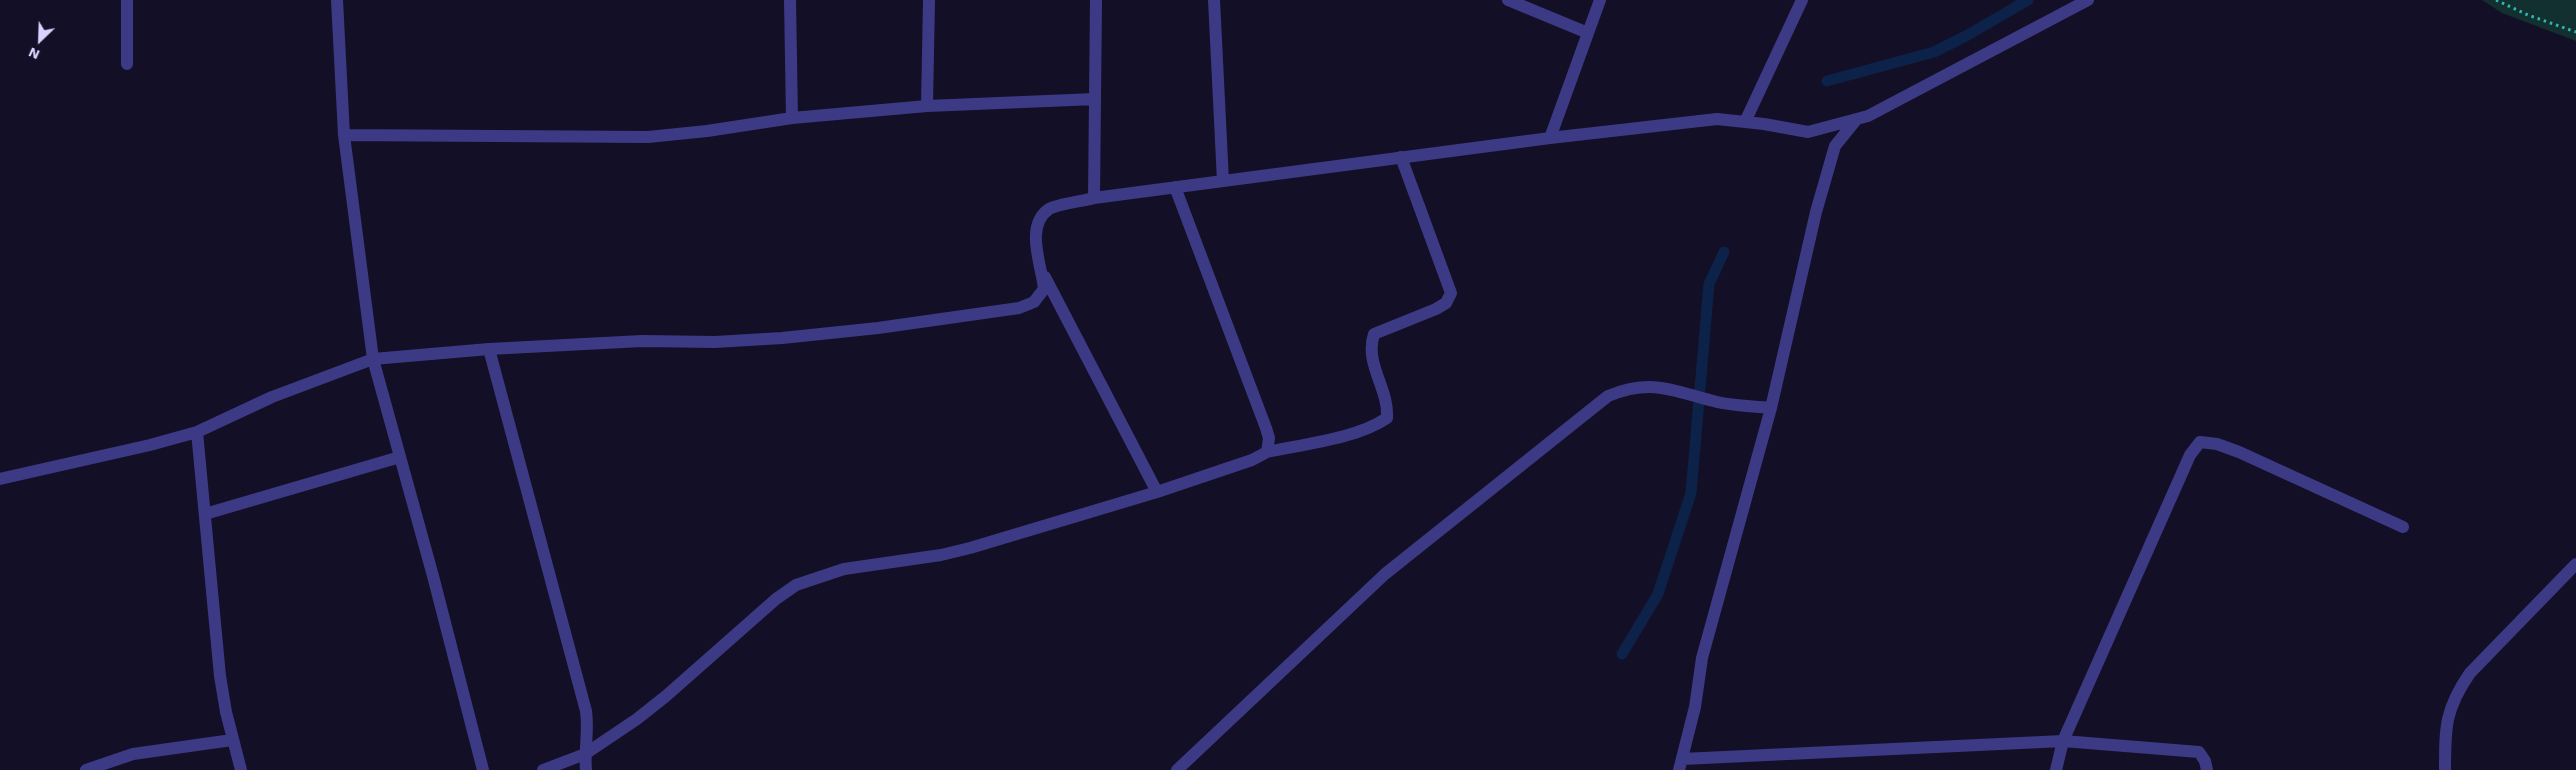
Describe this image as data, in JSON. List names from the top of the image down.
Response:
{
  "north": "bottom left"
}
